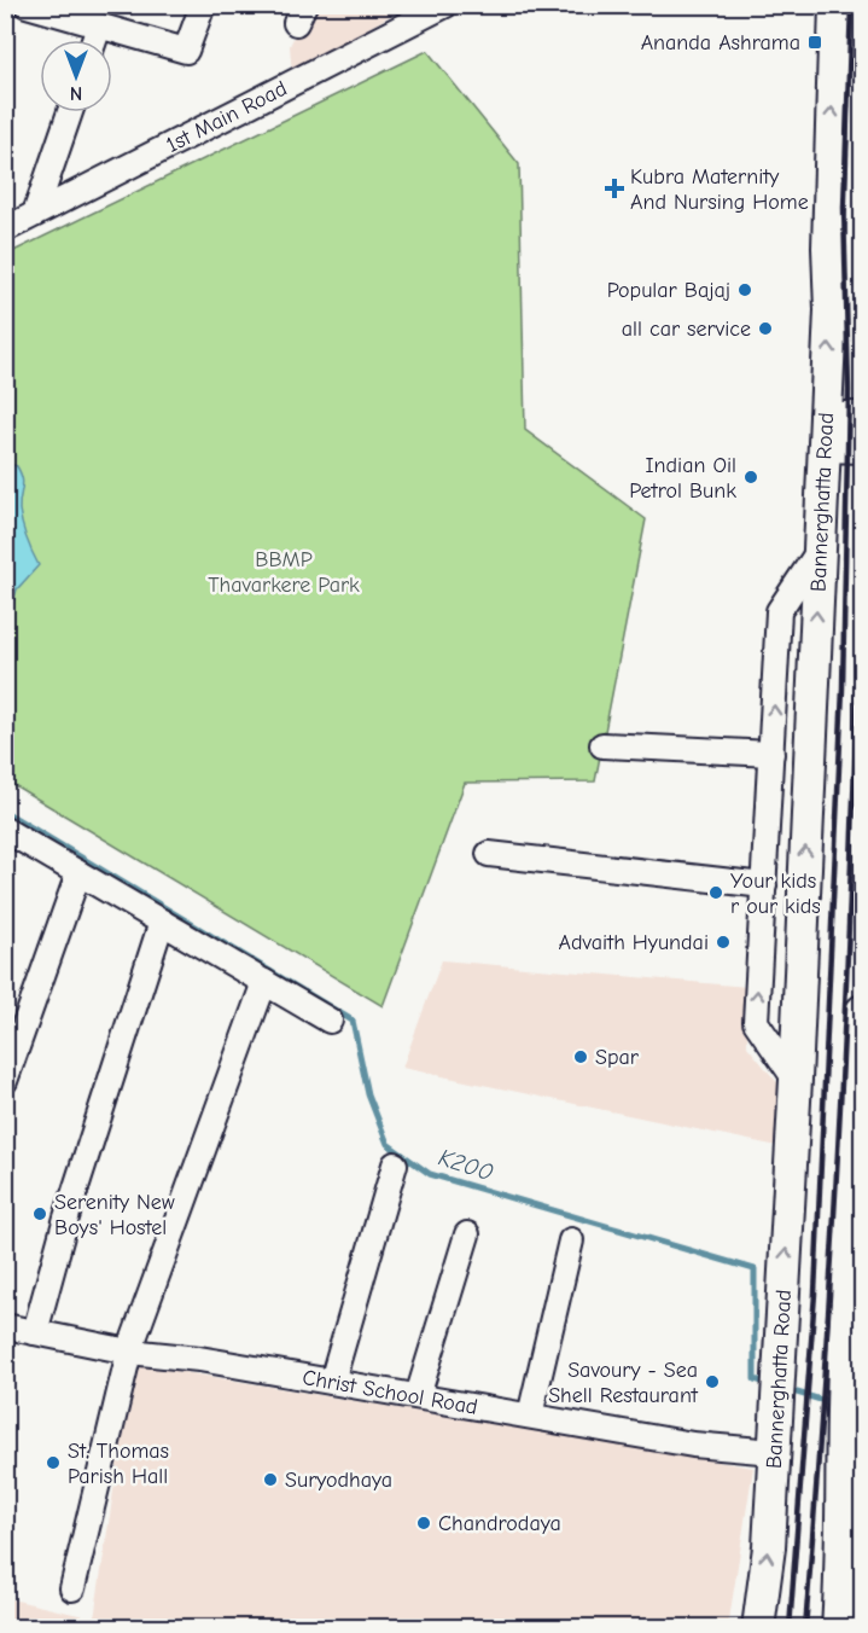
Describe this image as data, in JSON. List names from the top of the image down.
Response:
{
  "streets": {
    "main road": ["Bannerghatta Road"],
    "street": ["1st Main Road", "Christ School Road"]
  },
  "crossings": [
    ["Bannerghatta Road", "Christ School Road"]
  ],
  "water": ["K200"],
  "parks": ["BBMP Thavarkere Park"],
  "places": {
    "transit": ["Ananda Ashrama"],
    "health": ["Kubra Maternity And Nursing Home"],
    "other": [
      "Popular Bajaj",
      "all car service",
      "Indian Oil Petrol Bunk",
      "Your kids r our kids",
      "Advaith Hyundai",
      "Spar",
      "Serenity New Boys' Hostel",
      "Savoury - Sea Shell Restaurant",
      "St. Thomas Parish Hall",
      "Suryodhaya",
      "Chandrodaya"
    ]
  },
  "north": "bottom"
}
